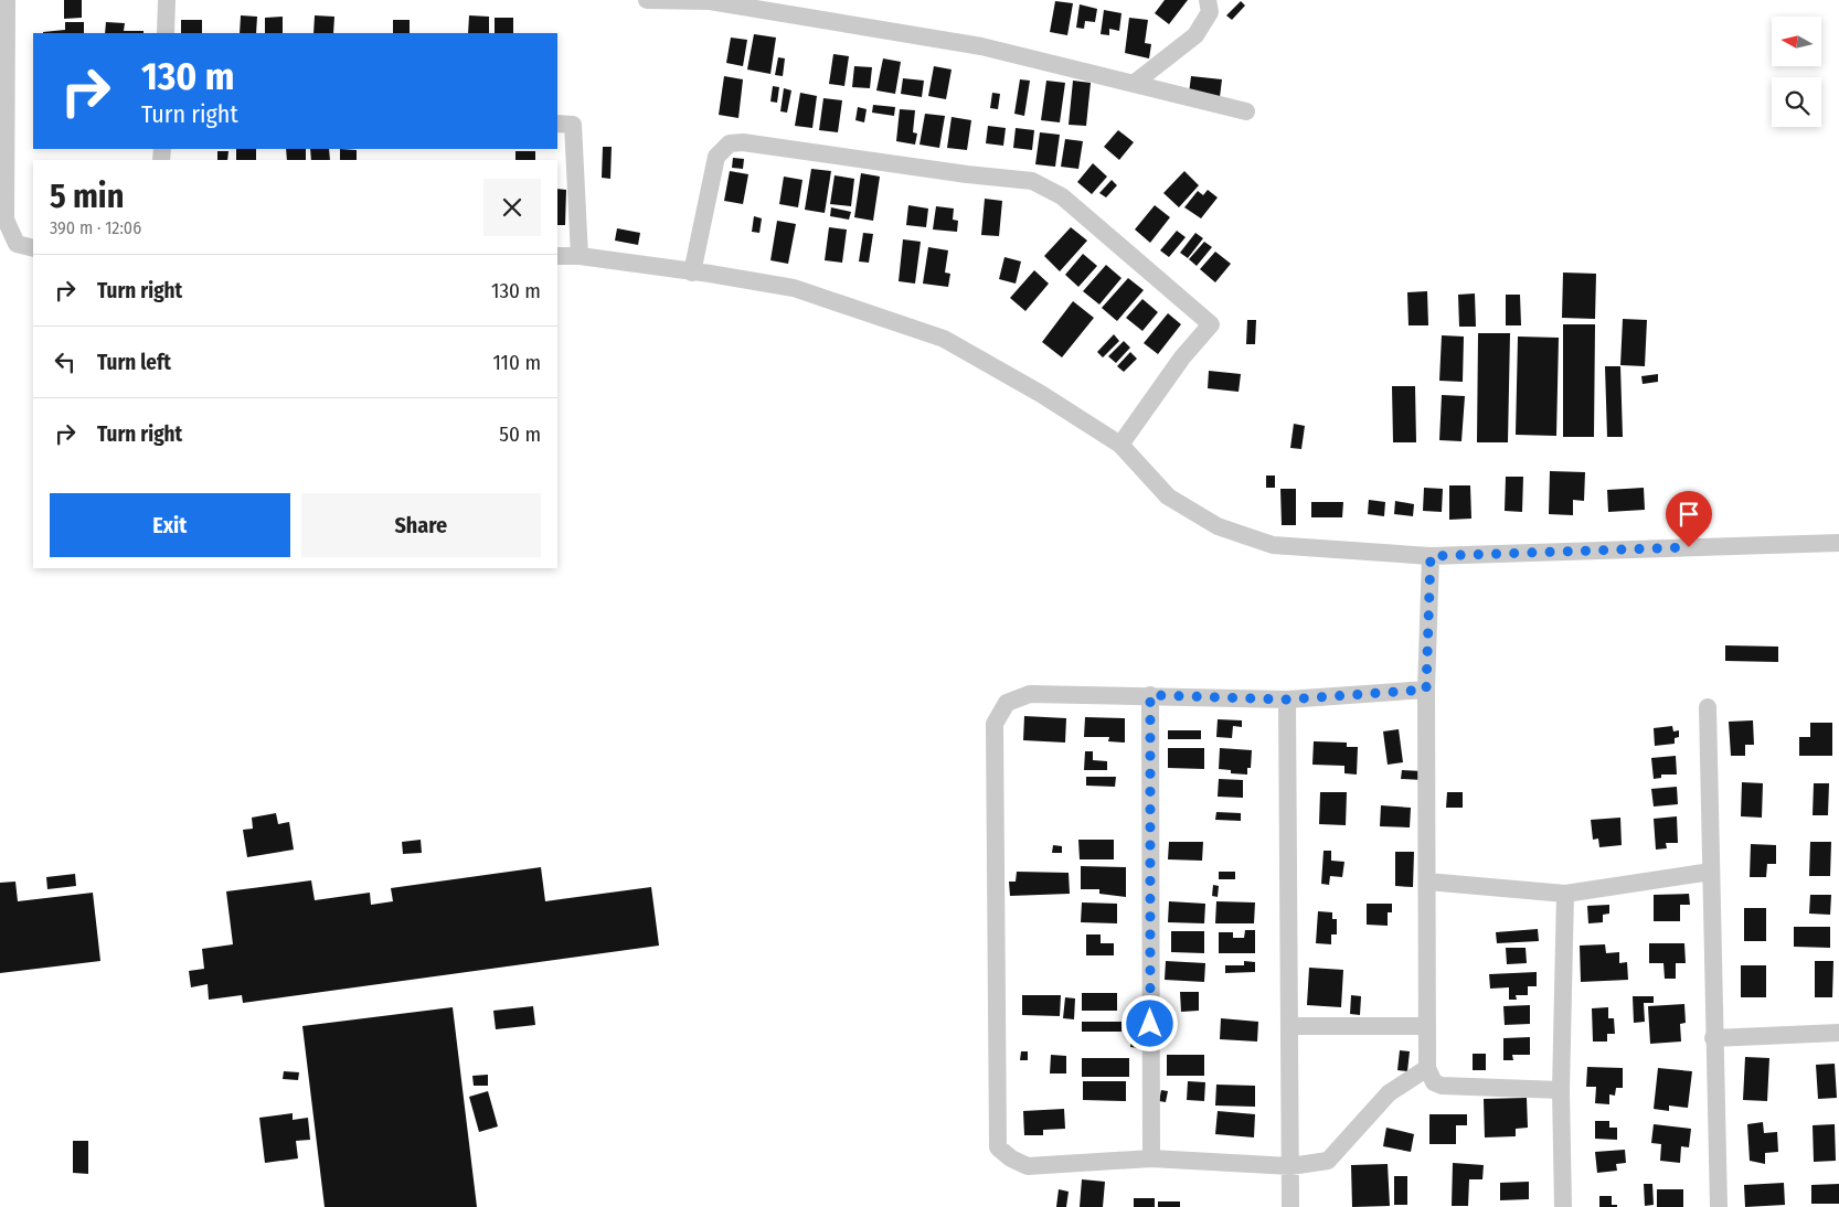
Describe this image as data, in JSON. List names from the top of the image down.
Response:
{
  "north": "left",
  "page": {
    "turn": ["130 m", "Turn right"],
    "heading": ["5 min", "390 m · 12:06"],
    "list": [
      {
        "name": "Turn right",
        "value": "130 m"
      },
      {
        "name": "Turn left",
        "value": "110 m"
      },
      {
        "name": "Turn right",
        "value": "50 m"
      }
    ],
    "buttons": ["Exit", "Share"]
  }
}
